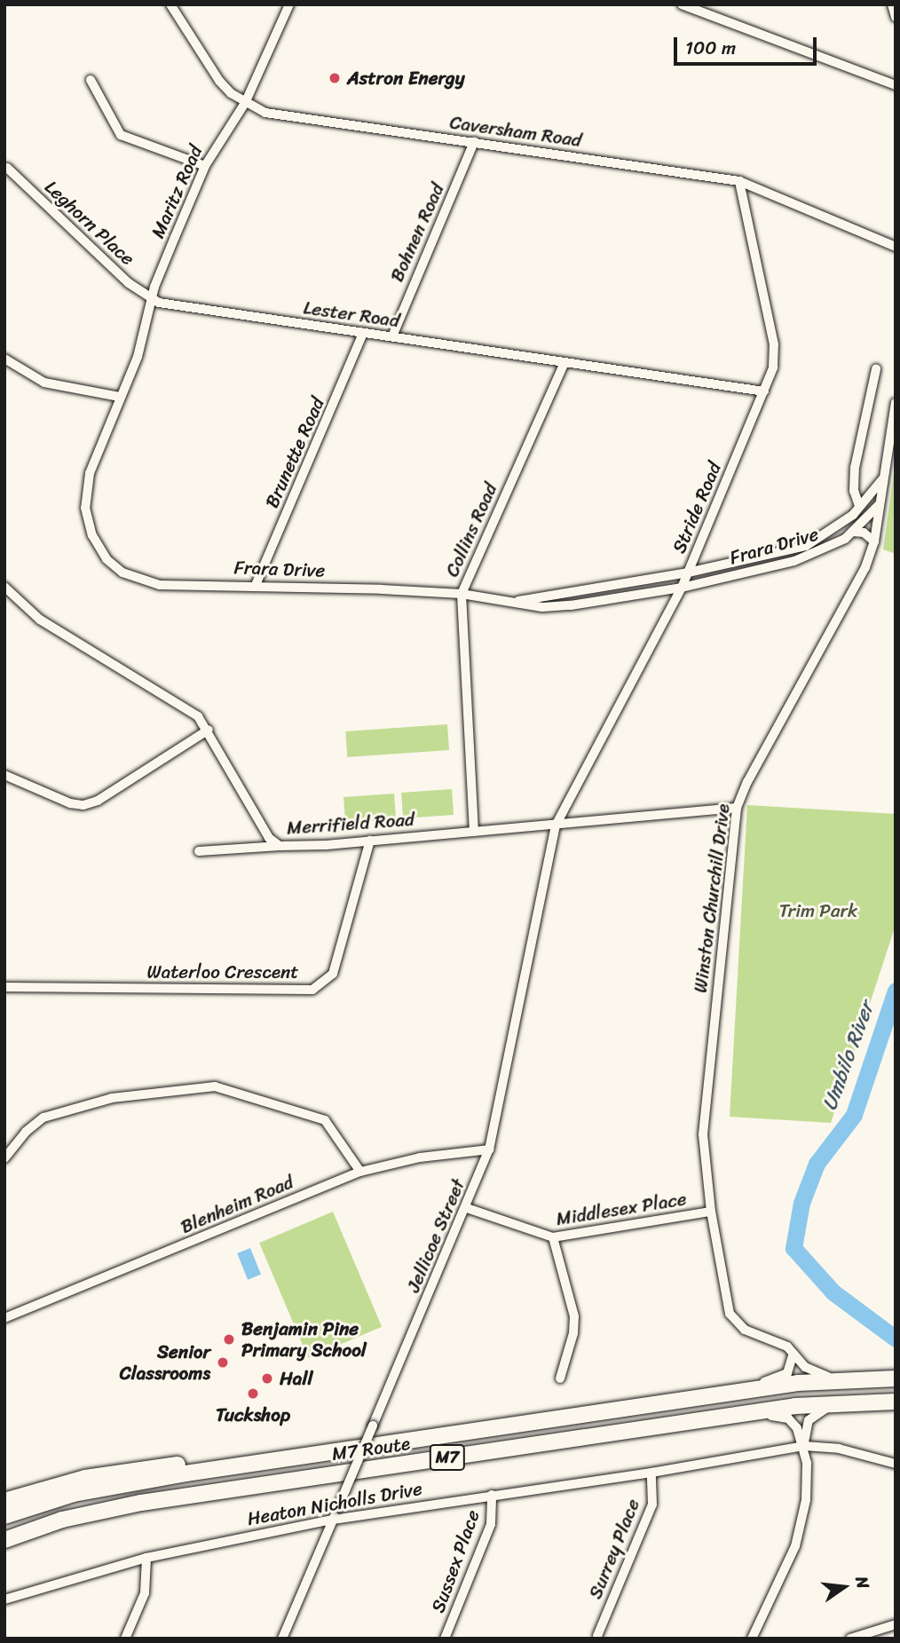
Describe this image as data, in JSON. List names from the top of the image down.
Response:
{
  "streets": {
    "highway": ["M7 Route", "M7"],
    "street": [
      "Caversham Road",
      "Maritz Road",
      "Leghorn Place",
      "Bohnen Road",
      "Lester Road",
      "Brunette Road",
      "Stride Road",
      "Collins Road",
      "Frara Drive",
      "Merrifield Road",
      "Winston Churchill Drive",
      "Waterloo Crescent",
      "Blenheim Road",
      "Middlesex Place",
      "Jellicoe Street",
      "Heaton Nicholls Drive",
      "Surrey Place",
      "Sussex Place"
    ]
  },
  "crossings": [
    ["Caversham Road", "Maritz Road"],
    ["Caversham Road", "Bohnen Road"],
    ["Caversham Road", "Stride Road"],
    ["Maritz Road", "Leghorn Place"],
    ["Maritz Road", "Lester Road"],
    ["Leghorn Place", "Lester Road"],
    ["Bohnen Road", "Lester Road"],
    ["Lester Road", "Brunette Road"],
    ["Lester Road", "Stride Road"],
    ["Lester Road", "Collins Road"],
    ["Brunette Road", "Frara Drive"],
    ["Stride Road", "Frara Drive"],
    ["Stride Road", "Merrifield Road"],
    ["Stride Road", "Jellicoe Street"],
    ["Collins Road", "Frara Drive"],
    ["Collins Road", "Merrifield Road"],
    ["Frara Drive", "Winston Churchill Drive"],
    ["Merrifield Road", "Winston Churchill Drive"],
    ["Merrifield Road", "Waterloo Crescent"],
    ["Merrifield Road", "Jellicoe Street"],
    ["Winston Churchill Drive", "Middlesex Place"],
    ["Winston Churchill Drive", "M7 Route"],
    ["Blenheim Road", "Jellicoe Street"],
    ["Middlesex Place", "Jellicoe Street"],
    ["Jellicoe Street", "Heaton Nicholls Drive"],
    ["Heaton Nicholls Drive", "Surrey Place"],
    ["Heaton Nicholls Drive", "Sussex Place"]
  ],
  "water": ["Umbilo River"],
  "parks": ["Trim Park"],
  "places": [
    "Astron Energy",
    "Benjamin Pine Primary School",
    "Senior Classrooms",
    "Hall",
    "Tuckshop"
  ],
  "scale_bar": "100 m",
  "north": "right"
}
